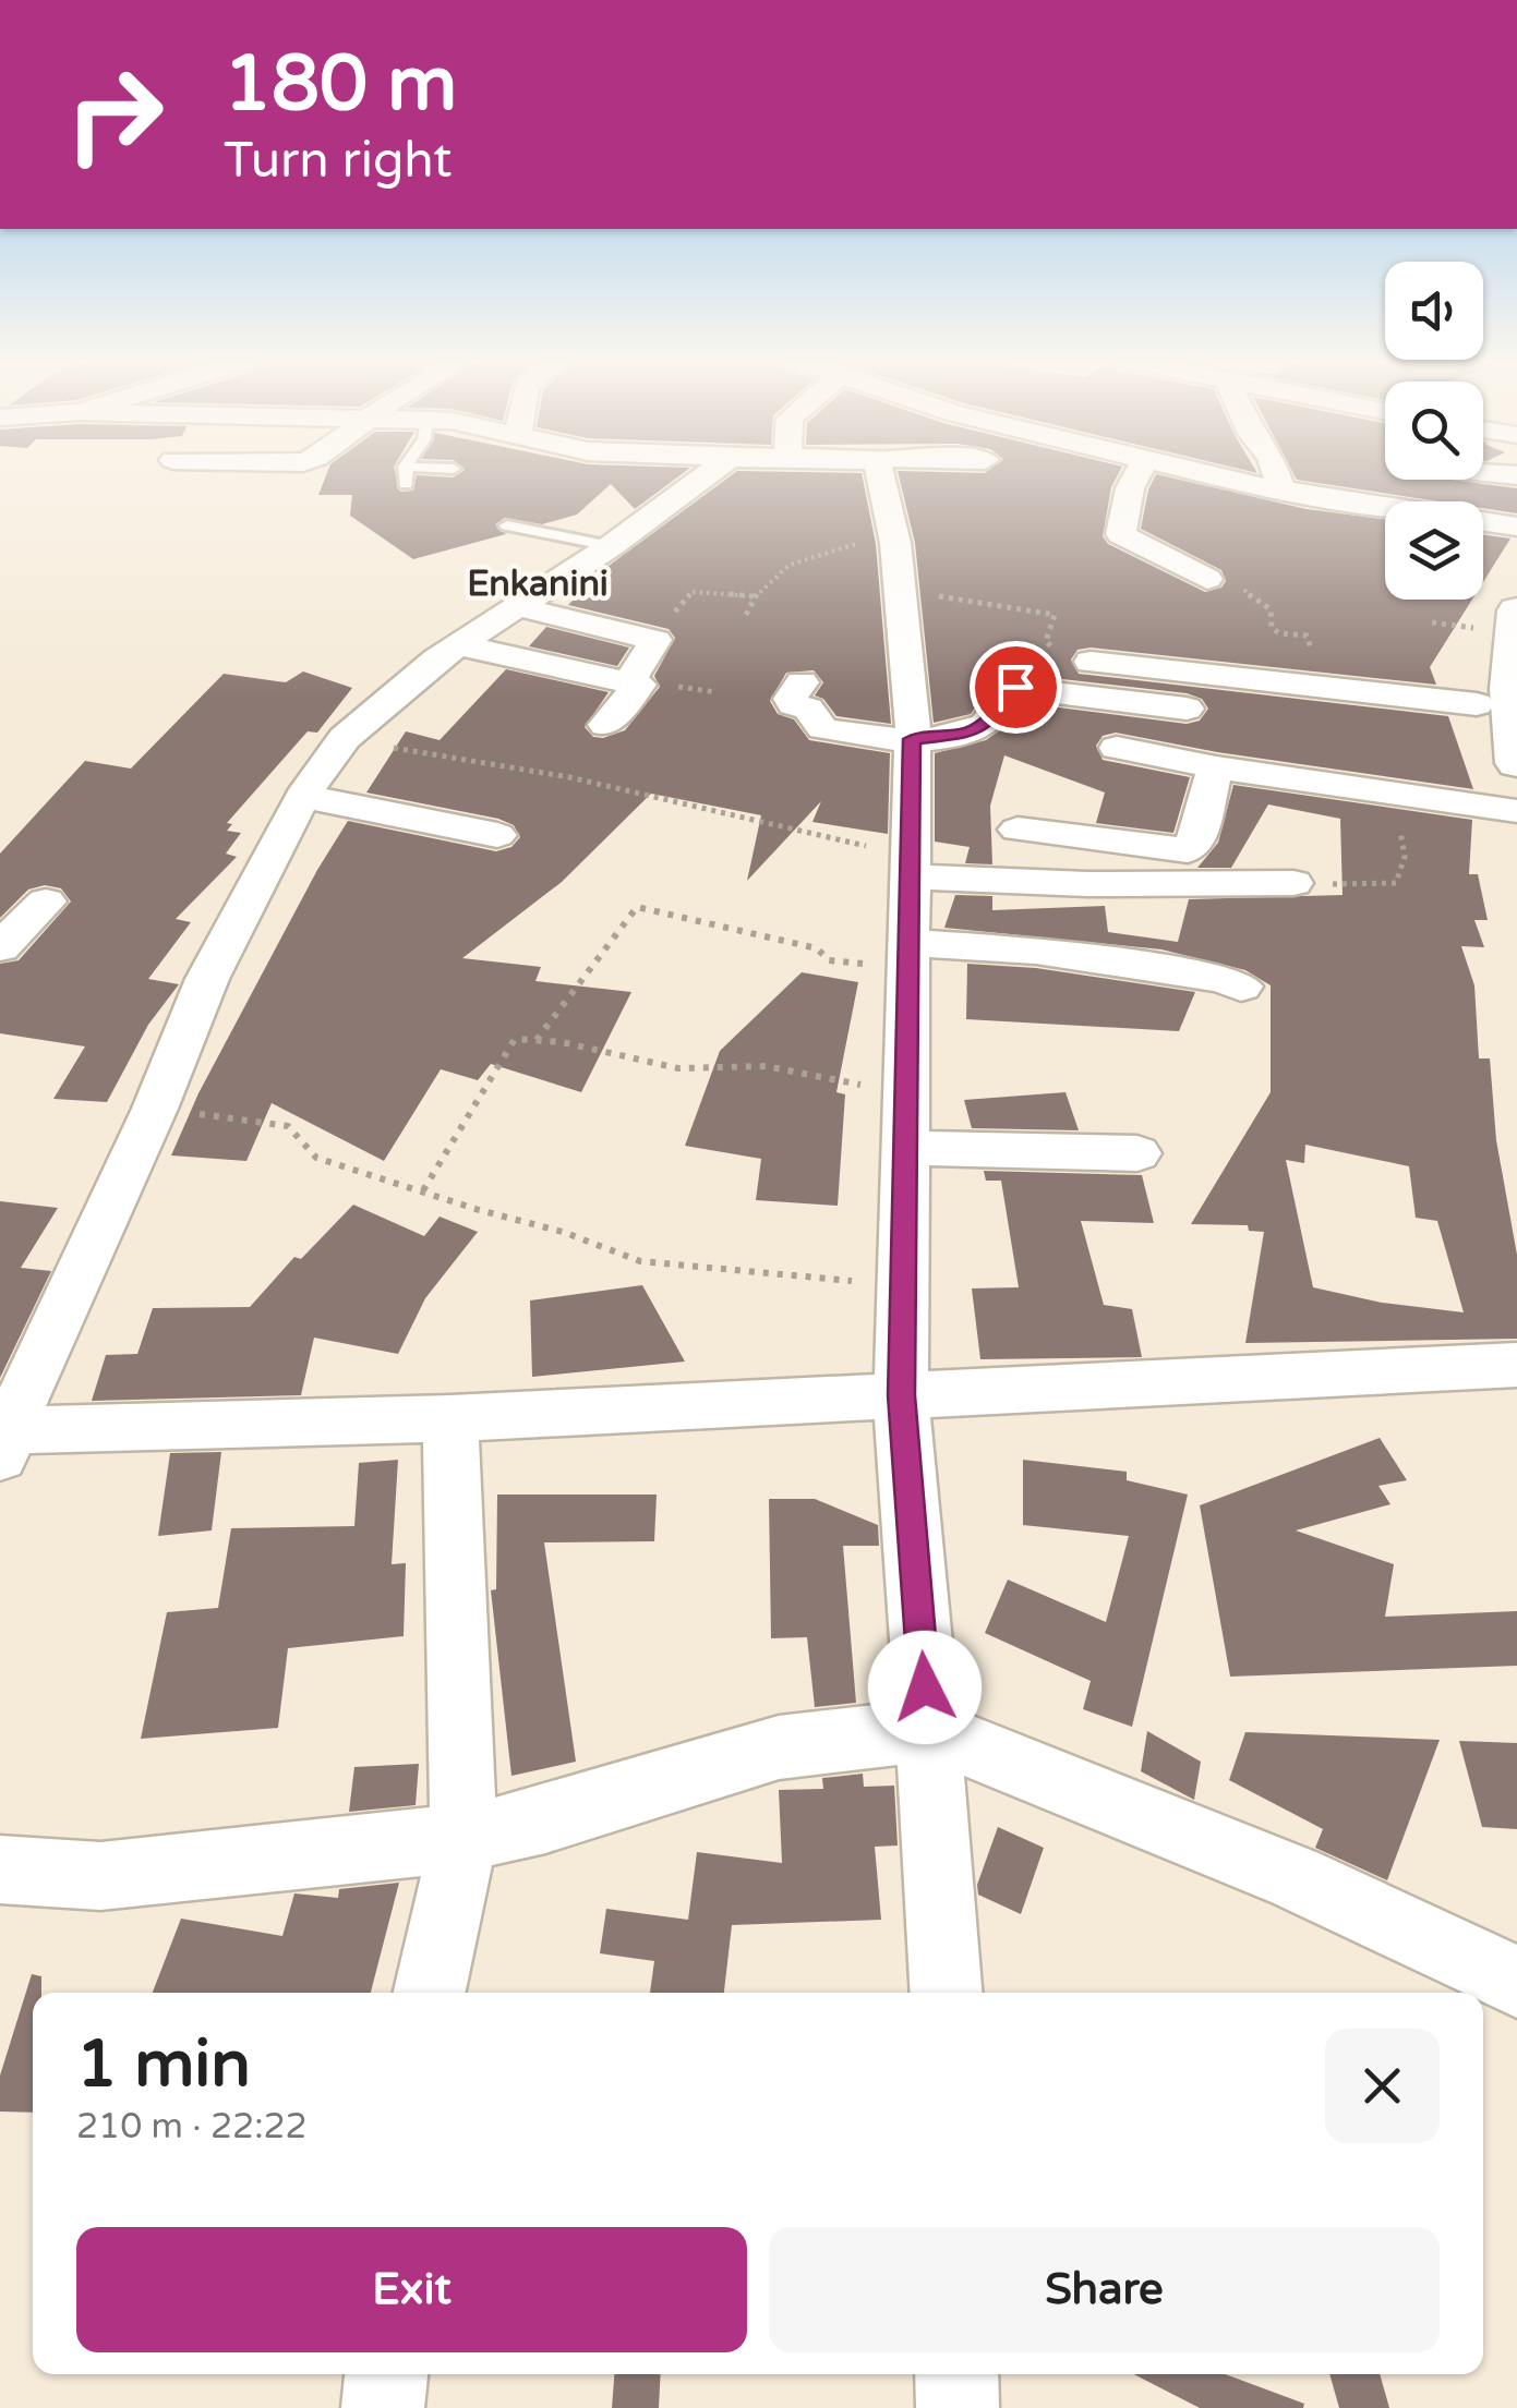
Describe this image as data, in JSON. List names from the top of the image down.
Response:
{
  "districts": ["Enkanini"],
  "page": {
    "turn": ["180 m", "Turn right"],
    "heading": ["1 min", "210 m · 22:22"],
    "buttons": ["Exit", "Share"]
  }
}
